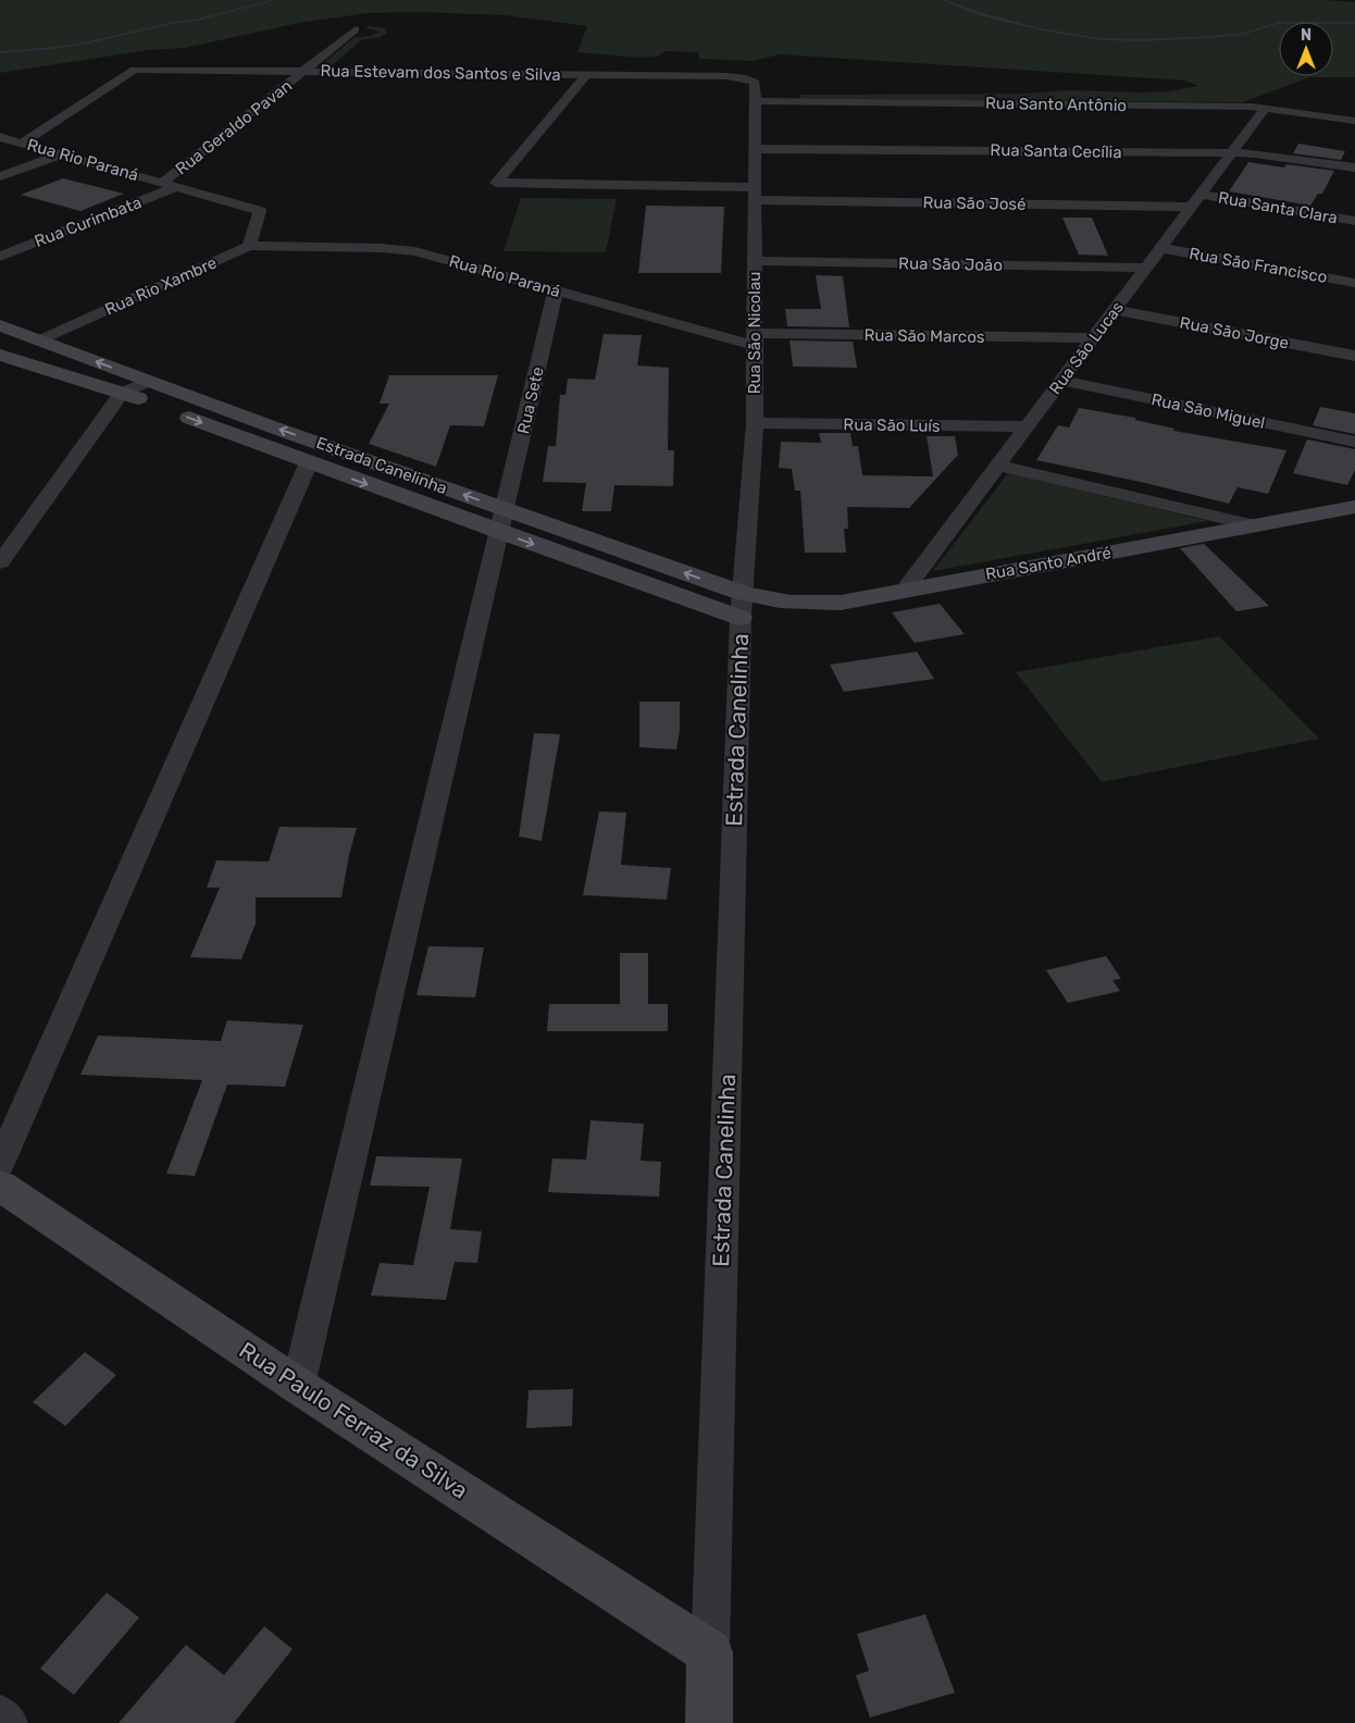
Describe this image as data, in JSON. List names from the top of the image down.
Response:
{
  "streets": {
    "street": [
      "Rua Estevam dos Santos e Silva",
      "Rua Santo Antônio",
      "Rua Geraldo Pavan",
      "Rua Santa Cecília",
      "Rua Rio Paraná",
      "Rua São José",
      "Rua Santa Clara",
      "Rua Curimbata",
      "Rua São João",
      "Rua São Francisco",
      "Rua Rio Xambre",
      "Rua São Nicolau",
      "Rua São Jorge",
      "Rua São Marcos",
      "Rua São Lucas",
      "Rua Sete",
      "Rua São Miguel",
      "Rua São Luís",
      "Estrada Canelinha",
      "Rua Santo André",
      "Rua Paulo Ferraz da Silva"
    ]
  },
  "crossings": [
    ["Rua Estevam dos Santos e Silva", "Rua Geraldo Pavan"],
    ["Rua Estevam dos Santos e Silva", "Rua Rio Paraná"],
    ["Rua Estevam dos Santos e Silva", "Rua São José"],
    ["Rua Estevam dos Santos e Silva", "Rua São Nicolau"],
    ["Rua Santo Antônio", "Rua São Nicolau"],
    ["Rua Santo Antônio", "Rua São Lucas"],
    ["Rua Geraldo Pavan", "Rua Rio Paraná"],
    ["Rua Geraldo Pavan", "Rua Curimbata"],
    ["Rua Santa Cecília", "Rua São Nicolau"],
    ["Rua Santa Cecília", "Rua São Lucas"],
    ["Rua Rio Paraná", "Rua Curimbata"],
    ["Rua Rio Paraná", "Rua Rio Xambre"],
    ["Rua Rio Paraná", "Rua São Nicolau"],
    ["Rua Rio Paraná", "Rua São Marcos"],
    ["Rua Rio Paraná", "Rua Sete"],
    ["Rua São José", "Rua Santa Clara"],
    ["Rua São José", "Rua São Nicolau"],
    ["Rua São José", "Rua São Lucas"],
    ["Rua Santa Clara", "Rua São Lucas"],
    ["Rua São João", "Rua São Nicolau"],
    ["Rua São João", "Rua São Lucas"],
    ["Rua São Francisco", "Rua São Lucas"],
    ["Rua Rio Xambre", "Estrada Canelinha"],
    ["Rua São Nicolau", "Rua São Marcos"],
    ["Rua São Nicolau", "Rua São Luís"],
    ["Rua São Nicolau", "Estrada Canelinha"],
    ["Rua São Nicolau", "Rua Santo André"],
    ["Rua São Jorge", "Rua São Lucas"],
    ["Rua São Marcos", "Rua São Lucas"],
    ["Rua São Lucas", "Rua São Miguel"],
    ["Rua São Lucas", "Rua São Luís"],
    ["Rua São Lucas", "Rua Santo André"],
    ["Rua Sete", "Estrada Canelinha"],
    ["Rua Sete", "Rua Paulo Ferraz da Silva"],
    ["Estrada Canelinha", "Rua Santo André"],
    ["Estrada Canelinha", "Rua Paulo Ferraz da Silva"]
  ],
  "north": "top"
}
